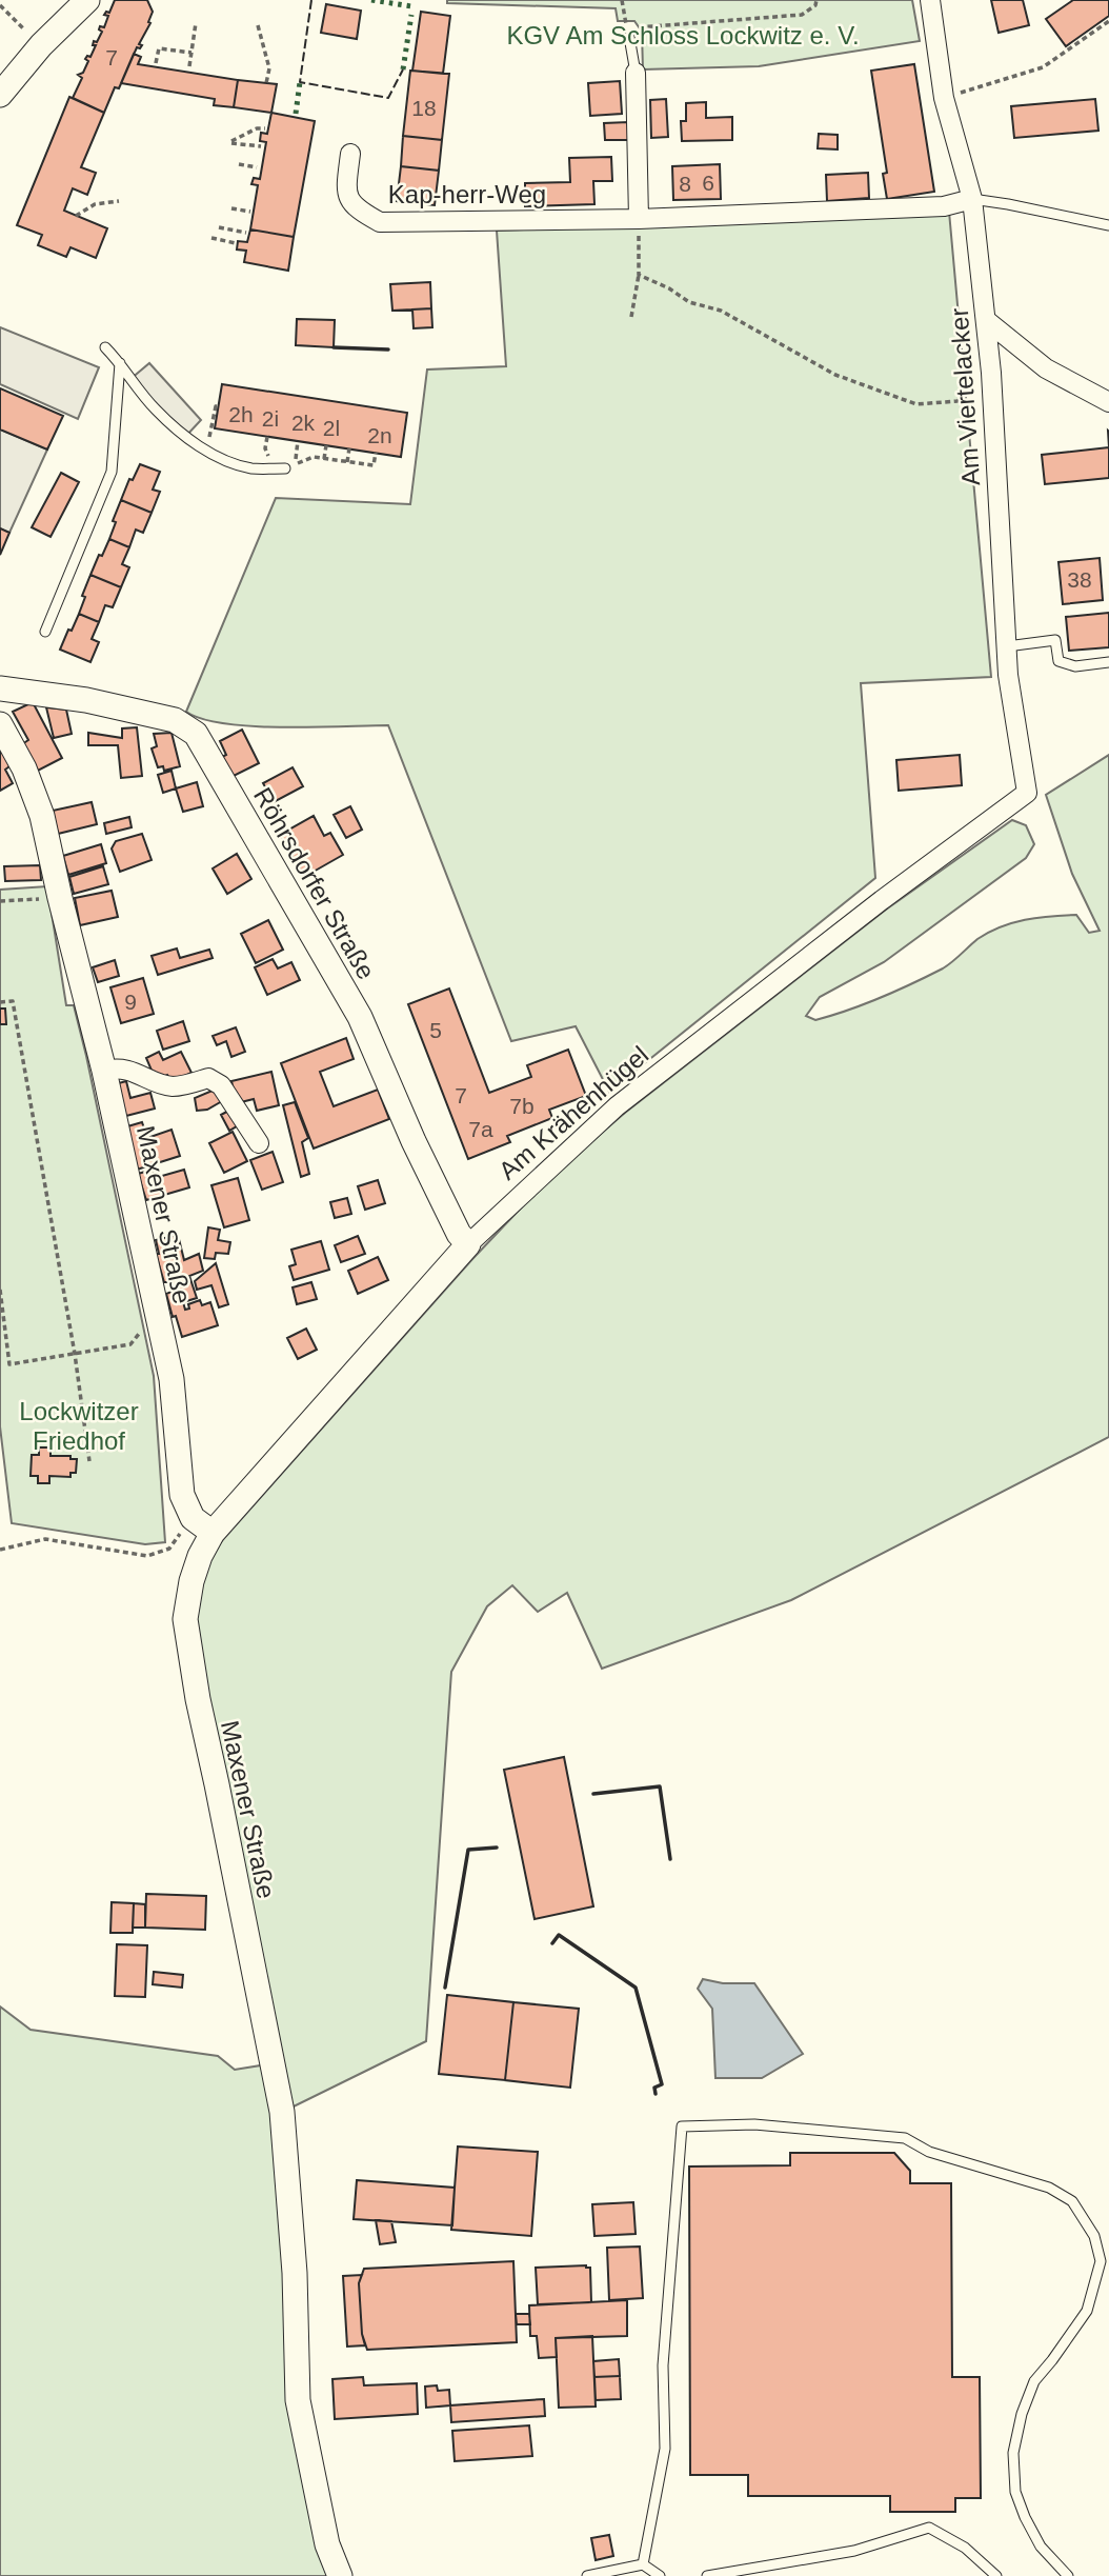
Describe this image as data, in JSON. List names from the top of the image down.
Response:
{
  "streets": {
    "street": [
      "Kap-herr-Weg",
      "Am Viertelacker",
      "Röhrsdorfer Straße",
      "Am Krähenhügel",
      "Maxener Straße"
    ]
  },
  "crossings": [
    ["Kap-herr-Weg", "Am Viertelacker"],
    ["Am Viertelacker", "Am Krähenhügel"],
    ["Röhrsdorfer Straße", "Am Krähenhügel"],
    ["Am Krähenhügel", "Maxener Straße"]
  ],
  "parks": ["KGV Am Schloss Lockwitz e. V.", "Lockwitzer Friedhof"],
  "house_numbers": [
    "7",
    "18",
    "6",
    "8",
    "2h",
    "2i",
    "2k",
    "2l",
    "2n",
    "38",
    "9",
    "5",
    "7",
    "7b",
    "7a"
  ]
}
